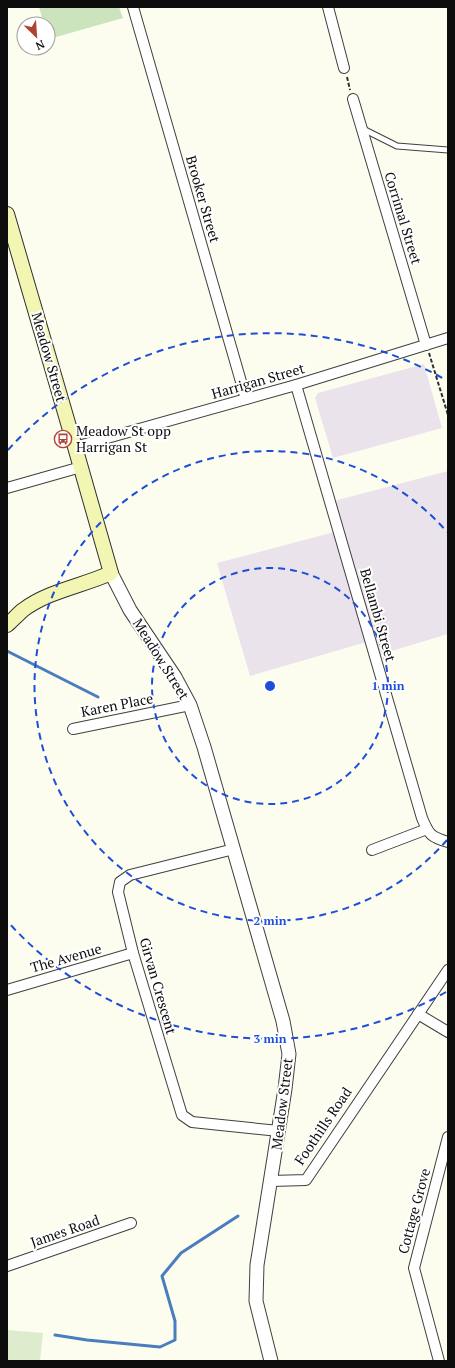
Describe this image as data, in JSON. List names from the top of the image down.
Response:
{
  "streets": {
    "main road": ["Meadow Street"],
    "street": [
      "Brooker Street",
      "Corrimal Street",
      "Harrigan Street",
      "Bellambi Street",
      "Karen Place",
      "The Avenue",
      "Girvan Crescent",
      "Foothills Road",
      "Cottage Grove",
      "James Road"
    ]
  },
  "crossings": [
    ["Brooker Street", "Harrigan Street"],
    ["Corrimal Street", "Harrigan Street"],
    ["Meadow Street", "Harrigan Street"],
    ["Meadow Street", "Karen Place"],
    ["Meadow Street", "Girvan Crescent"],
    ["Meadow Street", "Foothills Road"],
    ["Harrigan Street", "Bellambi Street"],
    ["The Avenue", "Girvan Crescent"]
  ],
  "places": {
    "bus stop": ["Meadow St opp Harrigan St"]
  },
  "north": "bottom right",
  "rings": ["1 min", "2 min", "3 min"]
}
